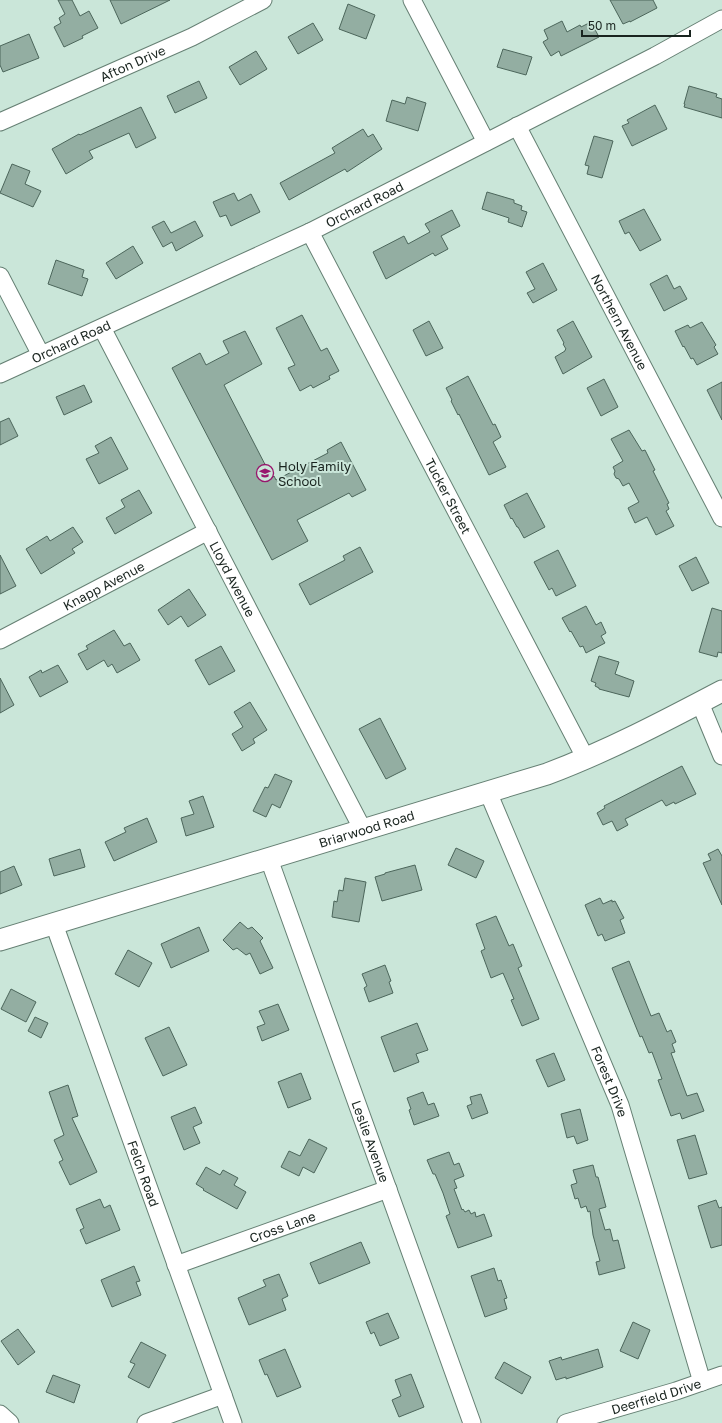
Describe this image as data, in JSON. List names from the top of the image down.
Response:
{
  "streets": {
    "street": [
      "Afton Drive",
      "Orchard Road",
      "Northern Avenue",
      "Tucker Street",
      "Lloyd Avenue",
      "Knapp Avenue",
      "Briarwood Road",
      "Forest Drive",
      "Leslie Avenue",
      "Felch Road",
      "Cross Lane",
      "Deerfield Drive"
    ]
  },
  "crossings": [
    ["Orchard Road", "Northern Avenue"],
    ["Orchard Road", "Tucker Street"],
    ["Orchard Road", "Lloyd Avenue"],
    ["Tucker Street", "Briarwood Road"],
    ["Lloyd Avenue", "Knapp Avenue"],
    ["Lloyd Avenue", "Briarwood Road"],
    ["Briarwood Road", "Forest Drive"],
    ["Briarwood Road", "Leslie Avenue"],
    ["Briarwood Road", "Felch Road"],
    ["Forest Drive", "Deerfield Drive"],
    ["Leslie Avenue", "Cross Lane"],
    ["Felch Road", "Cross Lane"]
  ],
  "places": {
    "school or university": ["Holy Family School"]
  },
  "scale_bar": "50 m"
}
